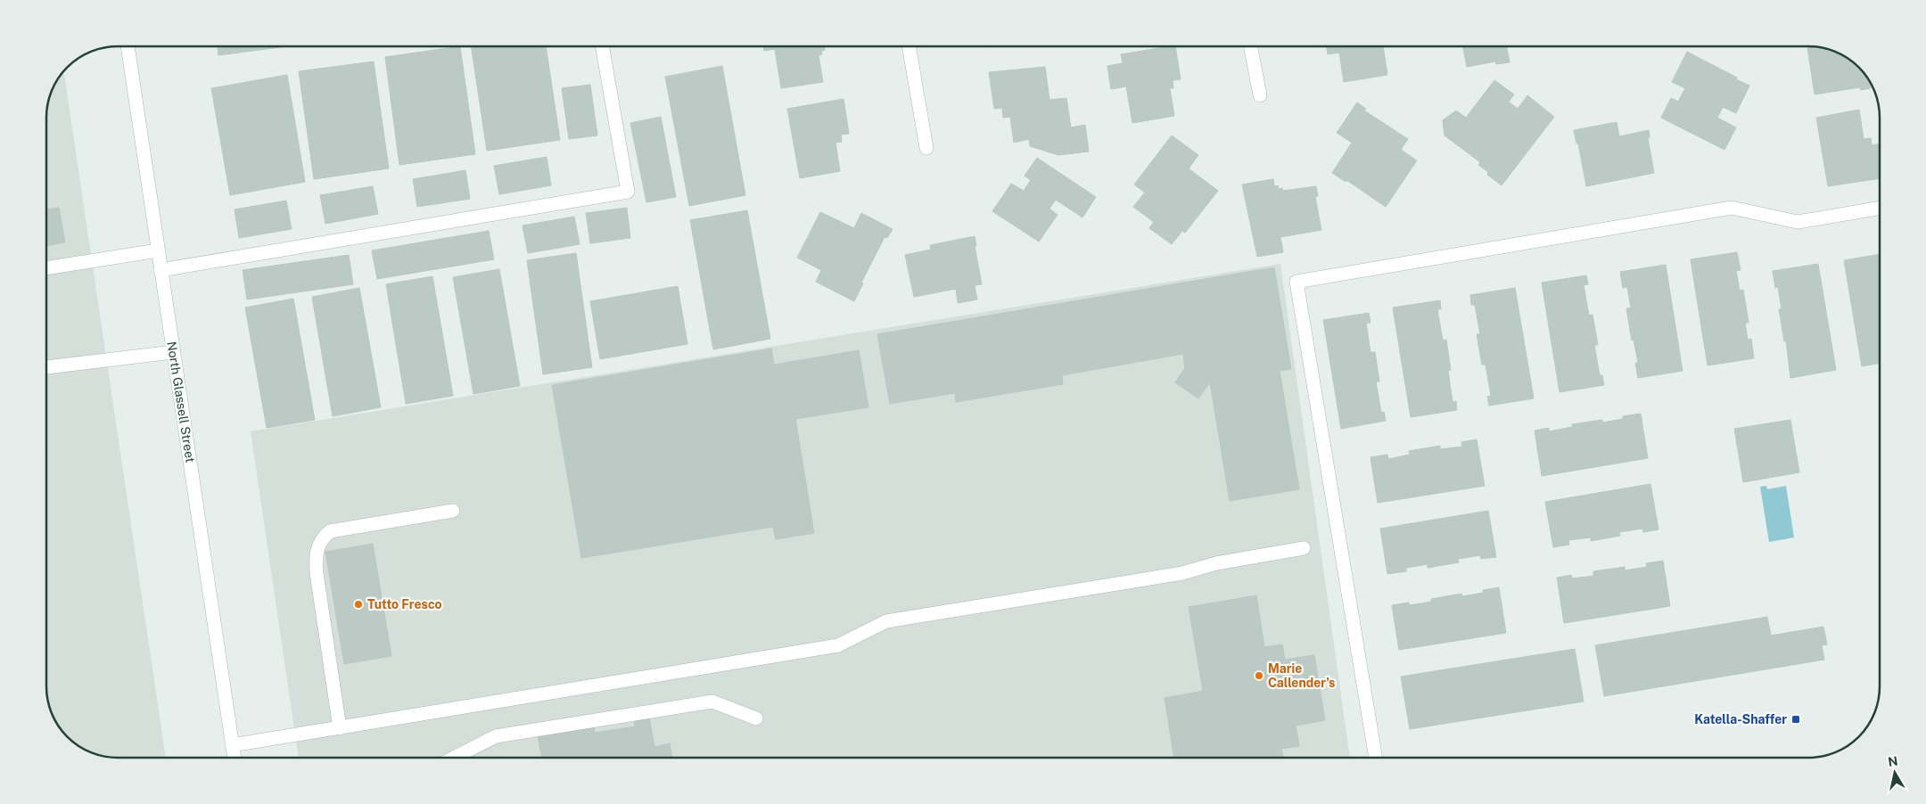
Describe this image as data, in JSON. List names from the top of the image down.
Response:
{
  "streets": {
    "main road": ["North Glassell Street"]
  },
  "places": {
    "other": ["Tutto Fresco", "Marie Callender's"],
    "transit": ["Katella-Shaffer"]
  },
  "north": "top"
}
